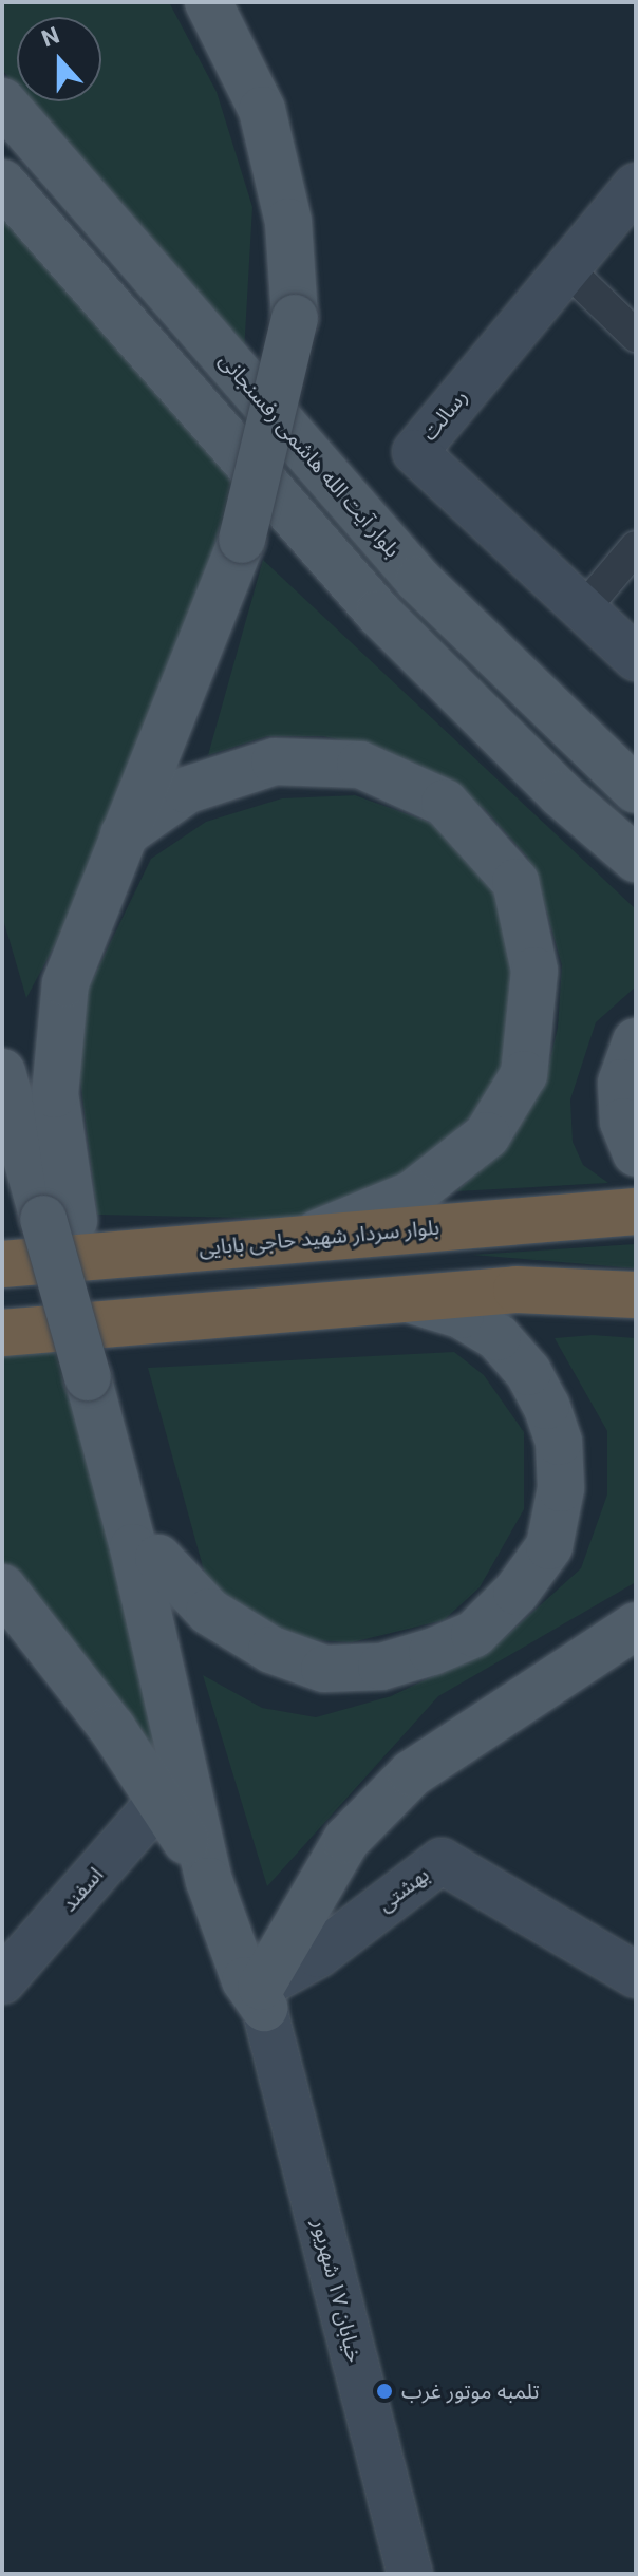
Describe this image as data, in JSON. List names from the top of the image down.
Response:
{
  "streets": {
    "highway": ["بلوار سردار شهید حاجی بابایی"],
    "main road": ["بلوار آیت الله هاشمی رفسنجانی"],
    "street": [
      "رسالت",
      "اسفند",
      "بهشتی",
      "خیابان ۱۷ شهریور"
    ]
  },
  "crossings": [
    ["بهشتی", "خیابان ۱۷ شهریور"]
  ],
  "places": ["تلمبه موتور غرب"],
  "north": "top"
}
